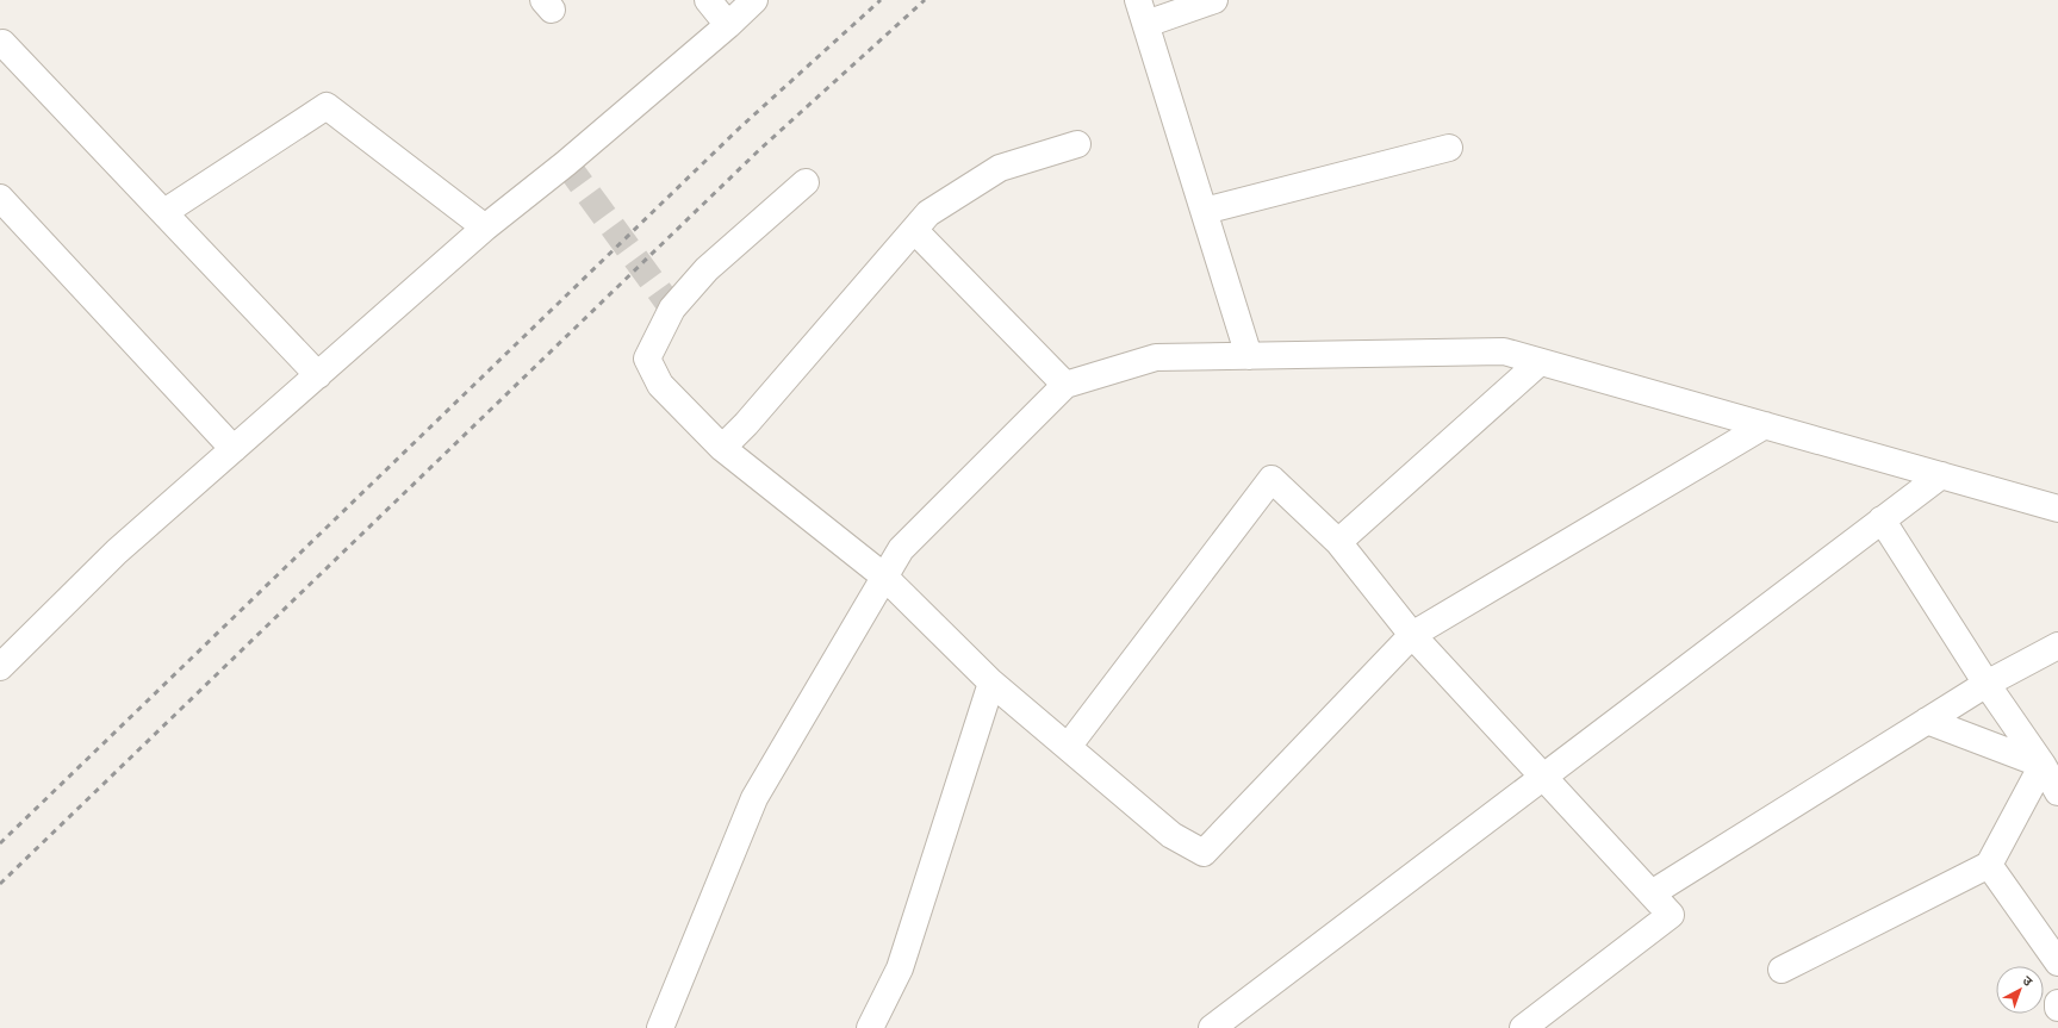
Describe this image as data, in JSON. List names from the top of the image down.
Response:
{
  "north": "top right"
}
